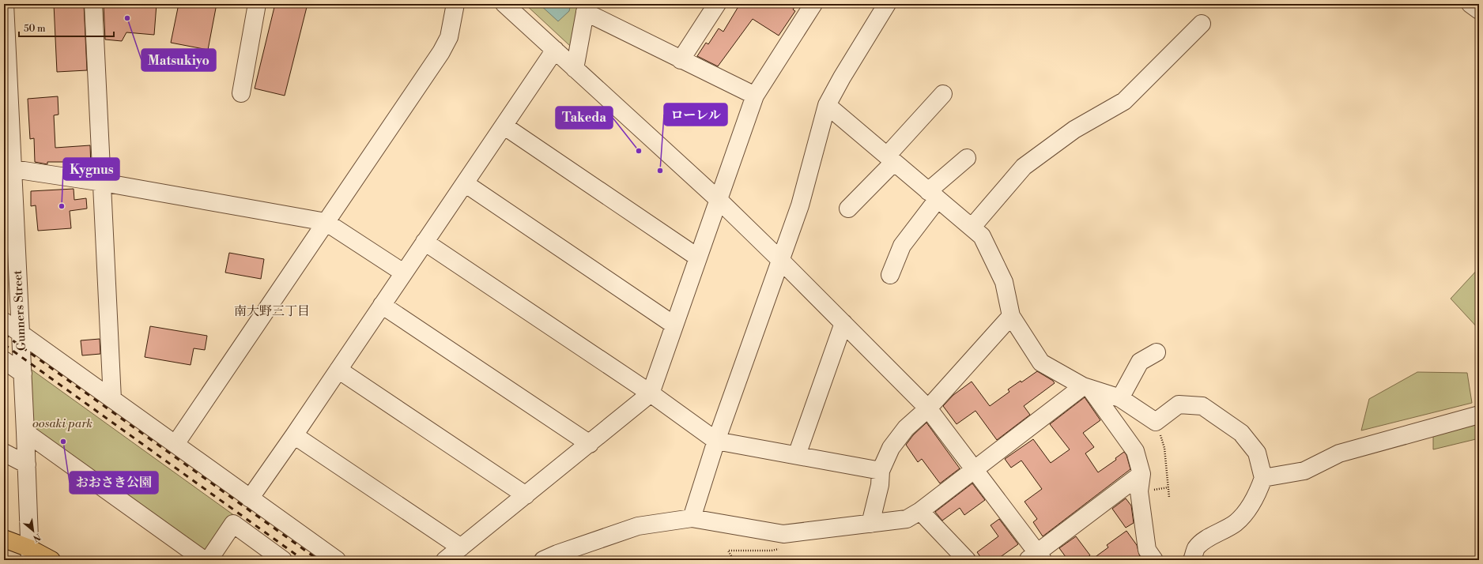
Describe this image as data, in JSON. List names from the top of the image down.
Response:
{
  "streets": {
    "street": ["Gunners Street"]
  },
  "districts": ["南大野三丁目"],
  "parks": ["oosaki park"],
  "places": [
    "Matsukiyo",
    "Takeda",
    "ローレル",
    "Kygnus",
    "おおさき公園"
  ],
  "scale_bar": "50 m",
  "north": "bottom right"
}
